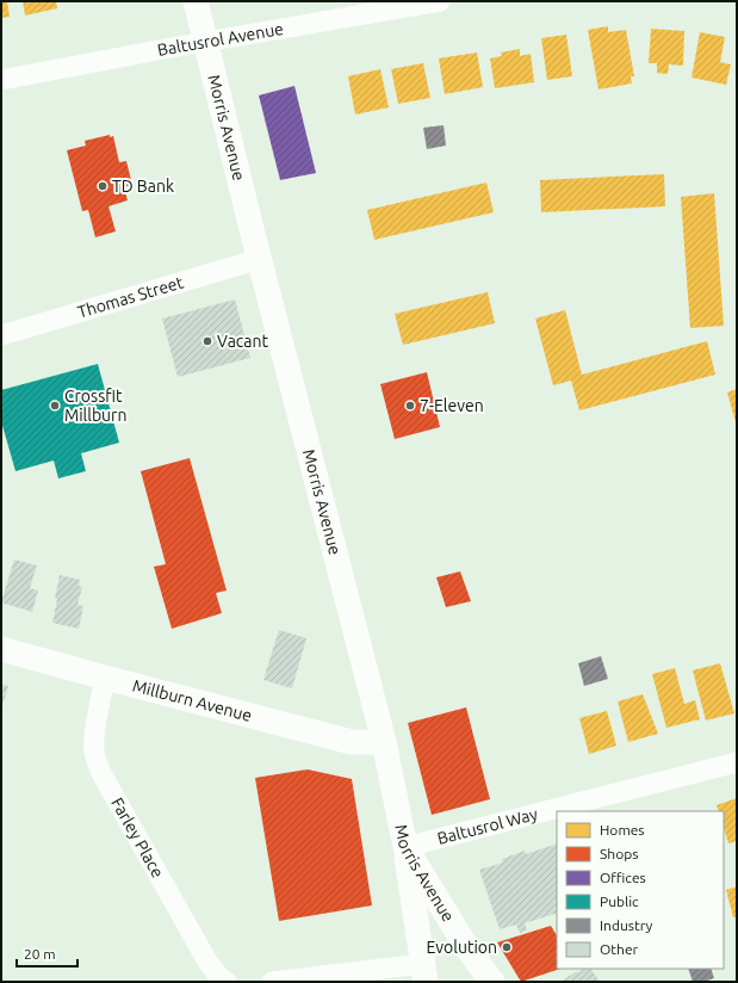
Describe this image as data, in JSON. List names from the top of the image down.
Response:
{
  "streets": {
    "main road": ["Morris Avenue", "Millburn Avenue"],
    "street": [
      "Baltusrol Avenue",
      "Thomas Street",
      "Baltusrol Way",
      "Farley Place"
    ]
  },
  "crossings": [
    ["Baltusrol Avenue", "Morris Avenue"],
    ["Morris Avenue", "Thomas Street"],
    ["Morris Avenue", "Millburn Avenue"],
    ["Morris Avenue", "Baltusrol Way"],
    ["Millburn Avenue", "Farley Place"]
  ],
  "places": [
    "TD Bank",
    "Vacant",
    "Crossfit Millburn",
    "7-Eleven",
    "Evolution"
  ],
  "legend": [
    "Homes",
    "Shops",
    "Offices",
    "Public",
    "Industry",
    "Other"
  ],
  "scale_bar": "20 m"
}
